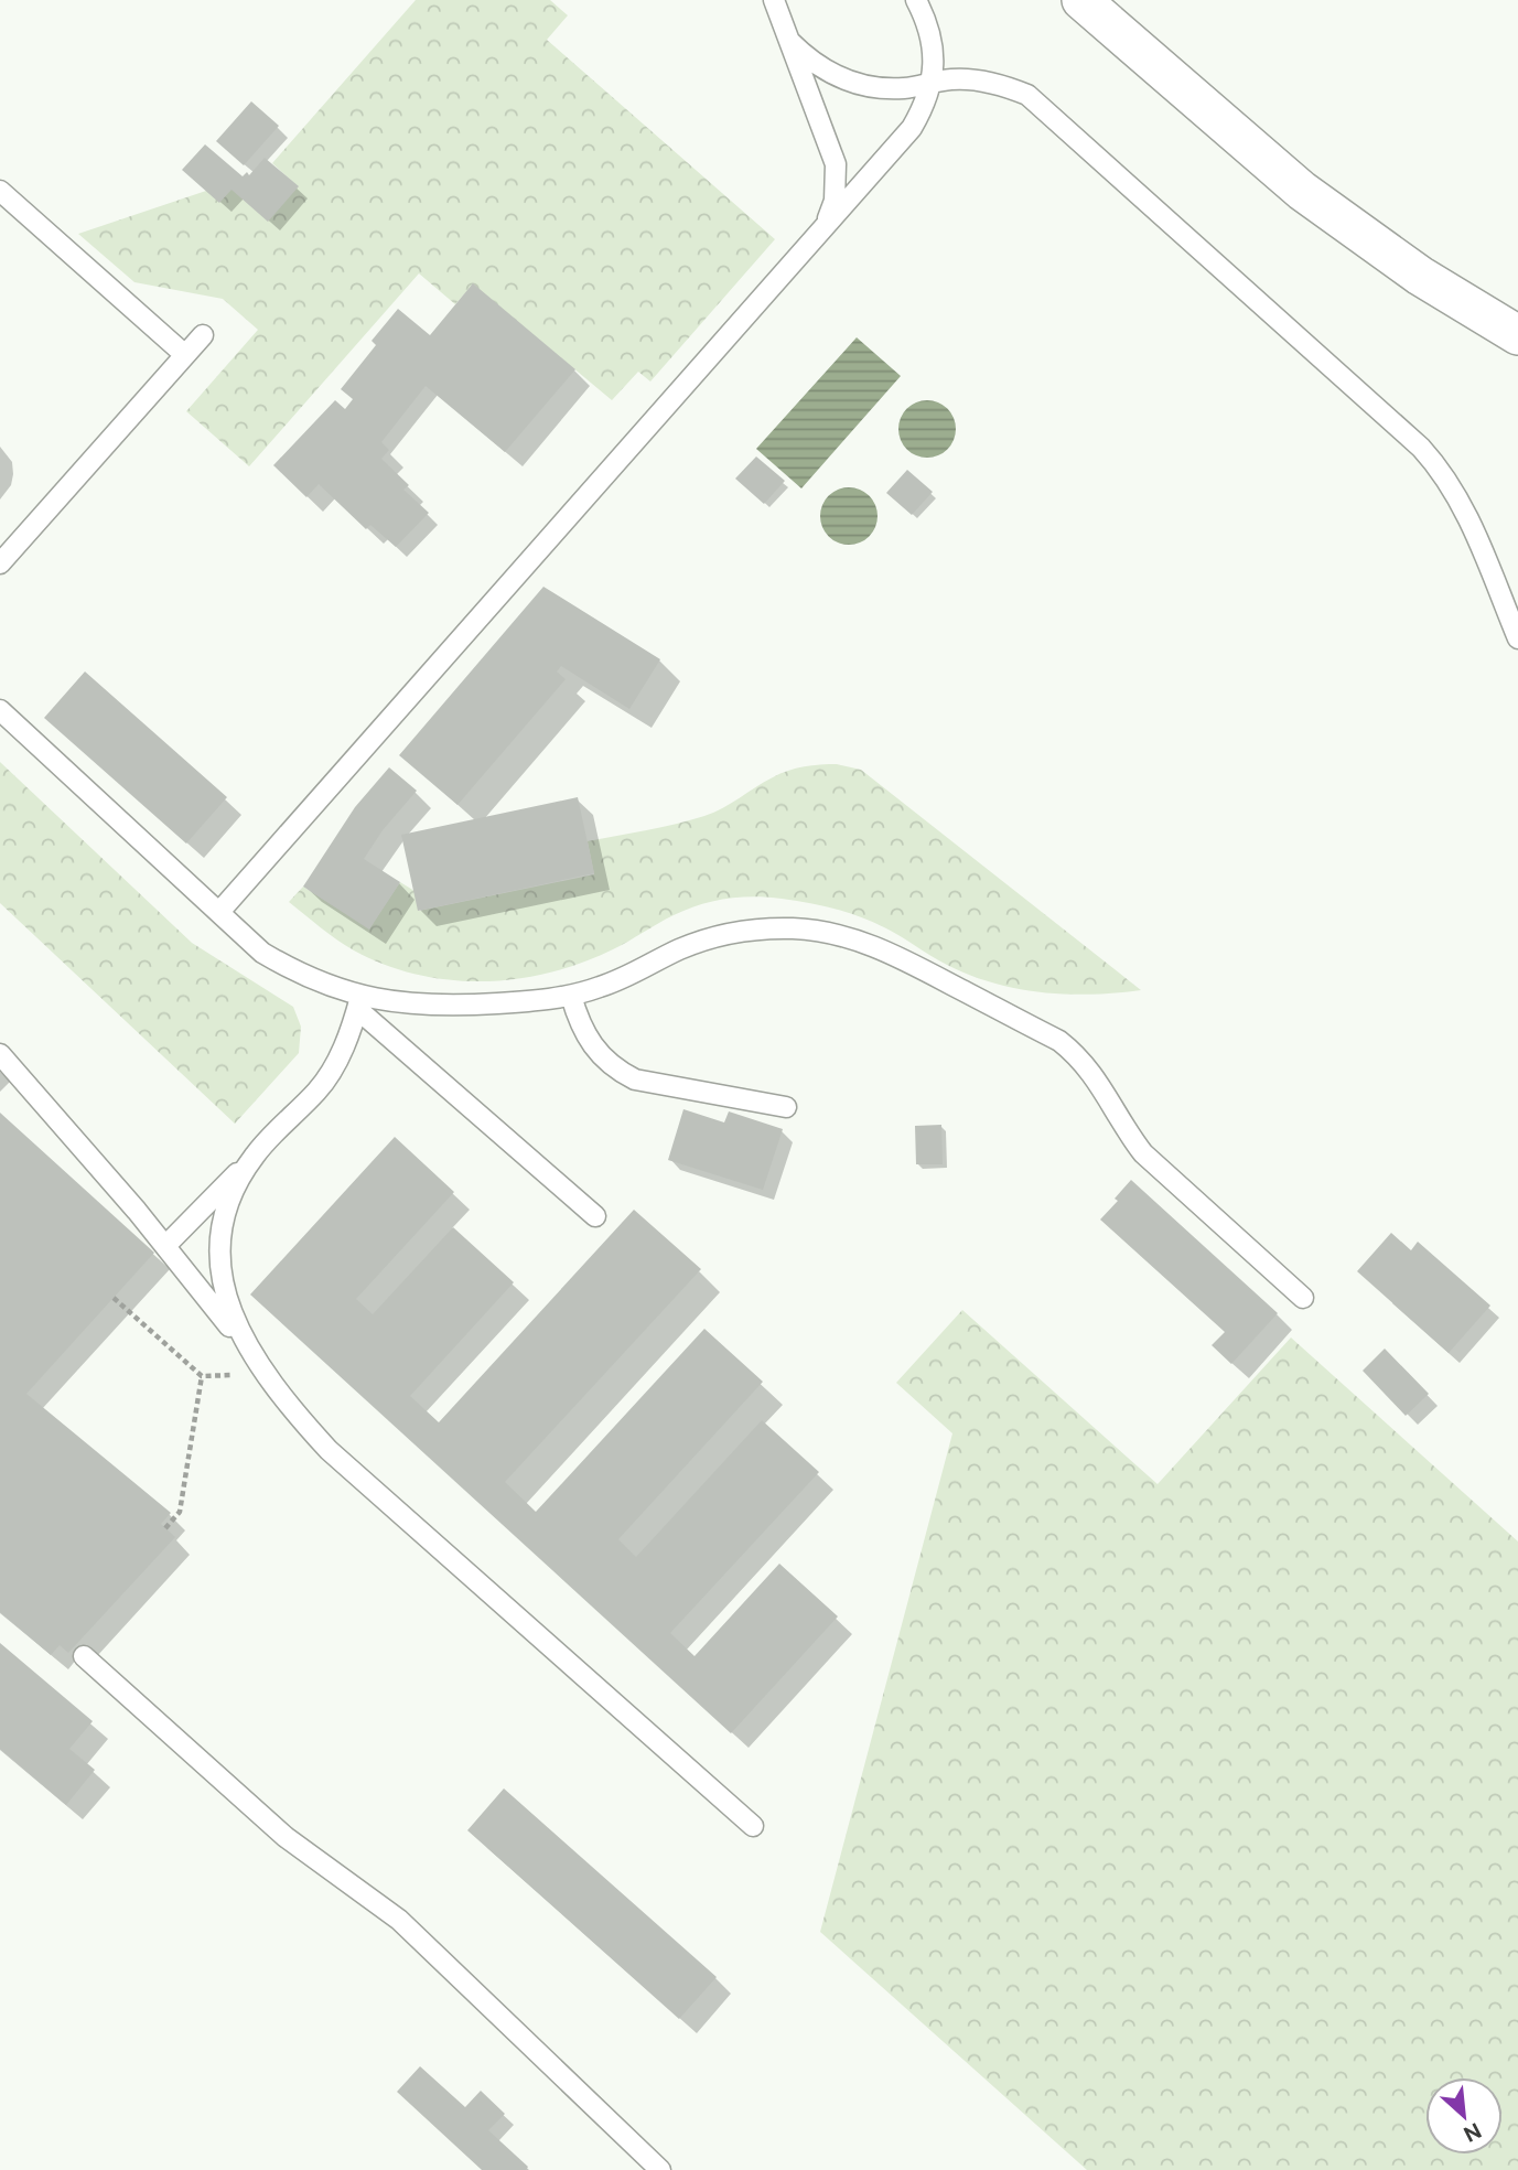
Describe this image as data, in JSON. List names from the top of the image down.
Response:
{
  "north": "bottom right"
}
